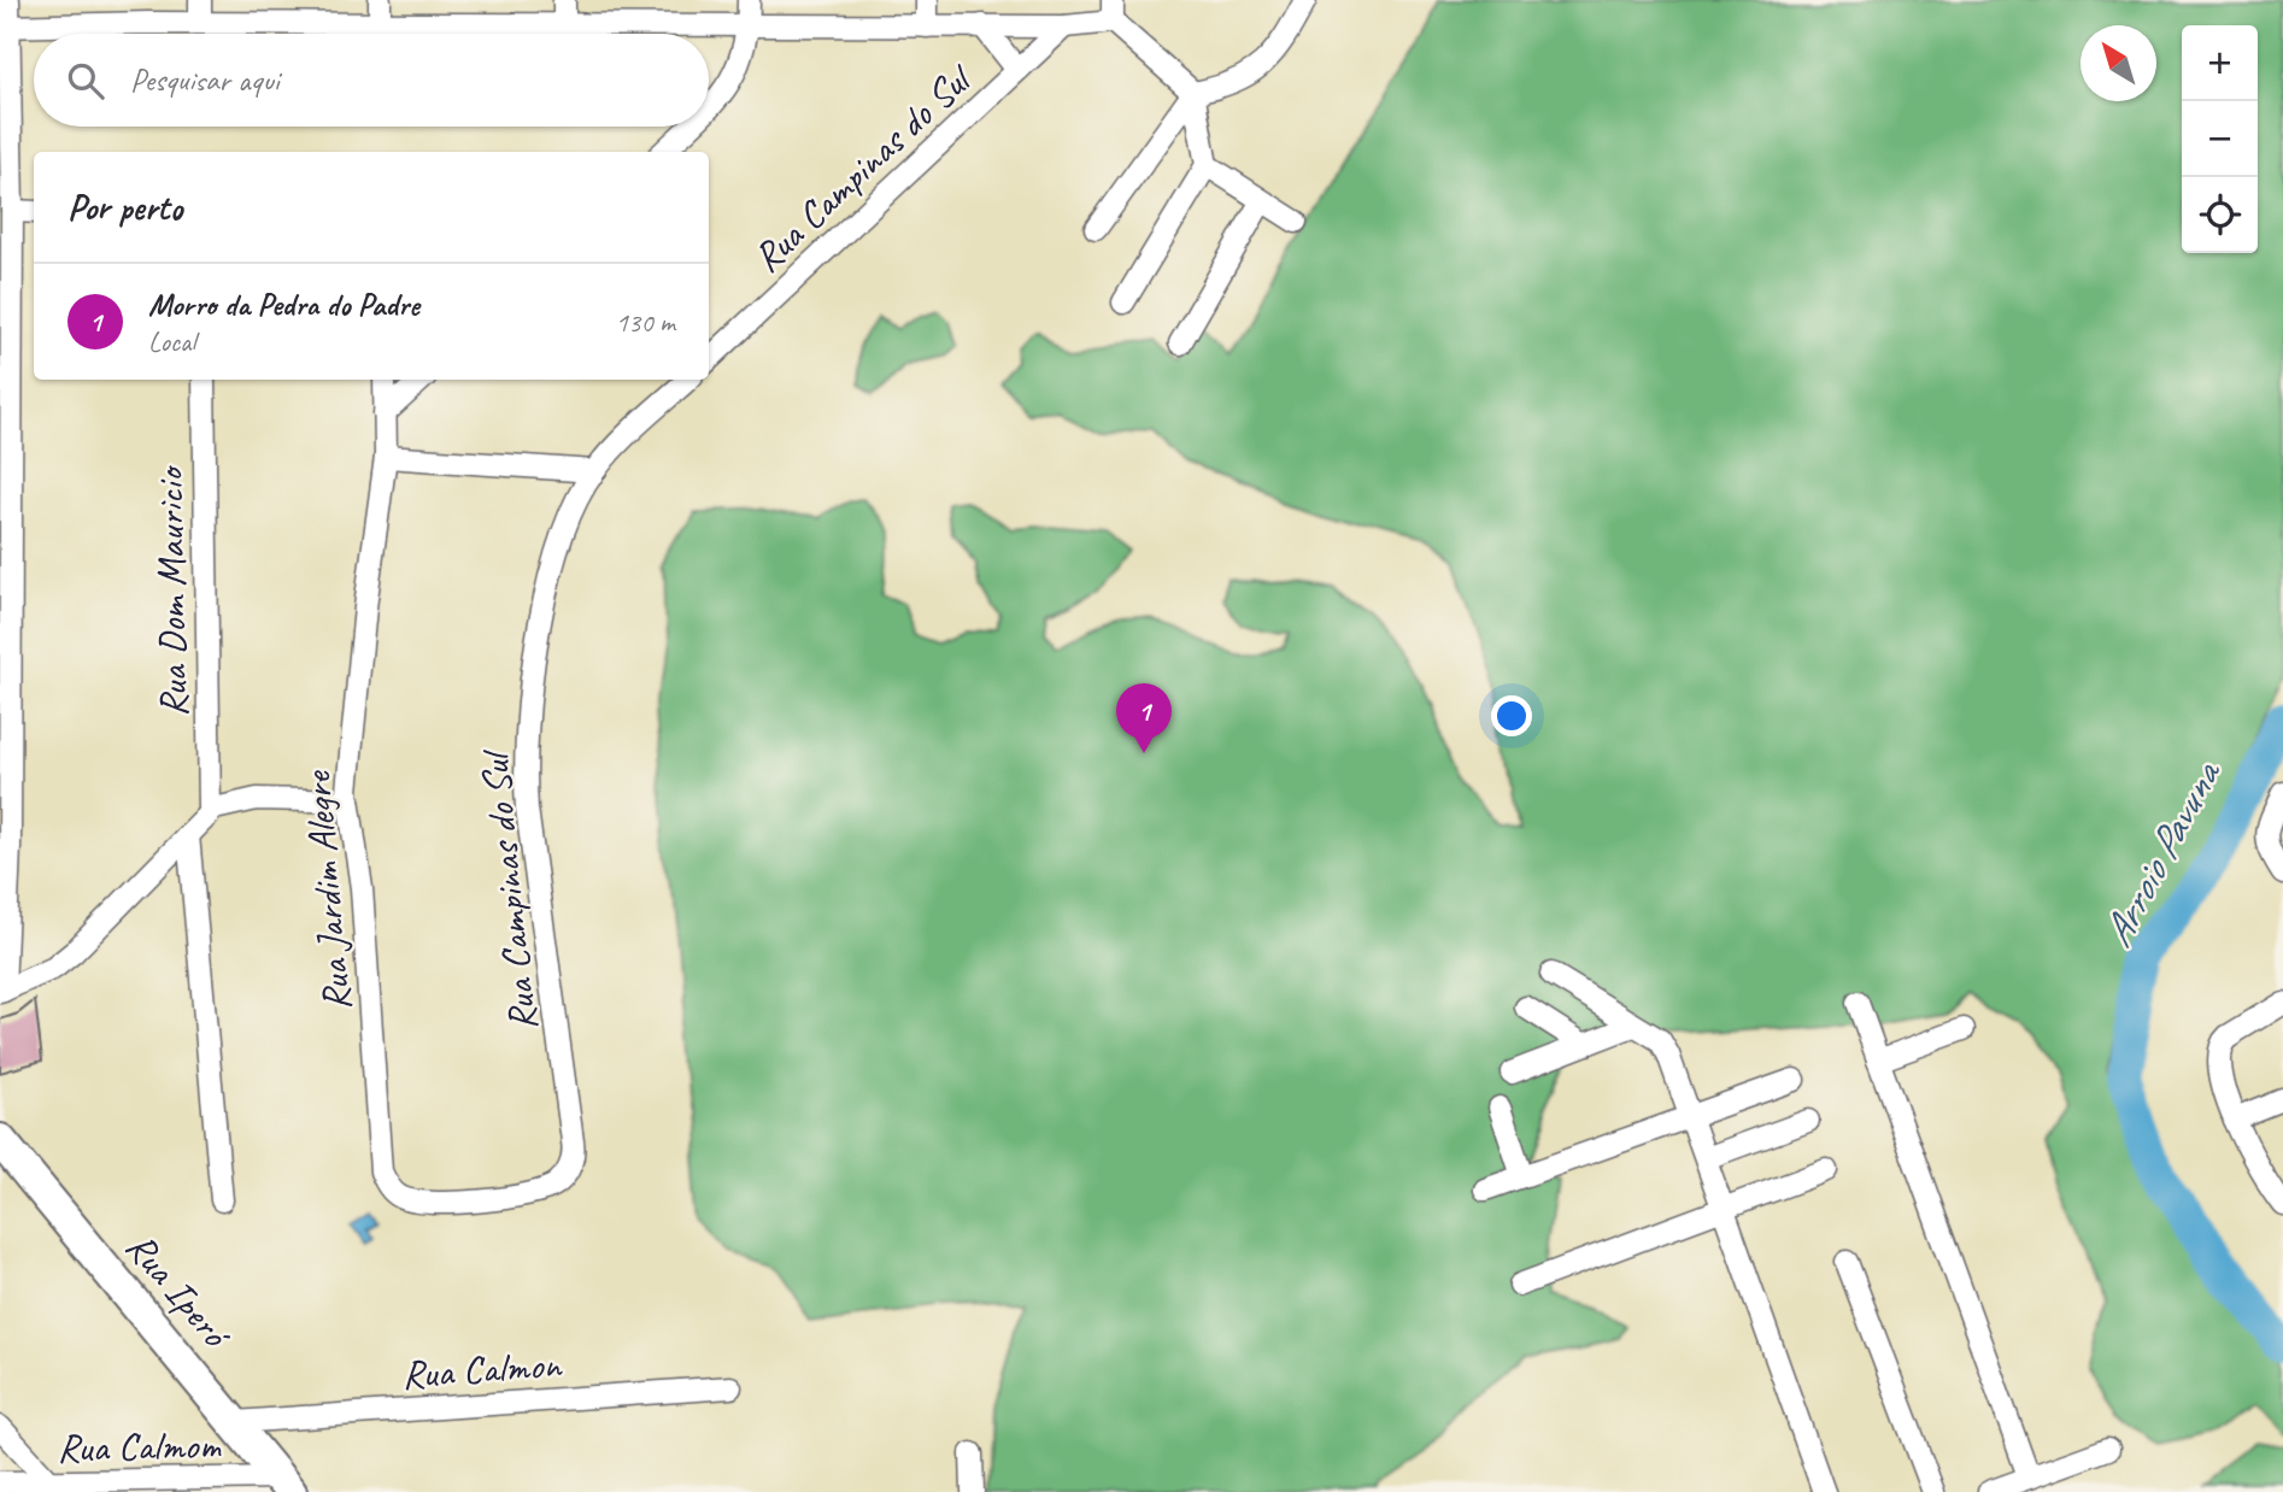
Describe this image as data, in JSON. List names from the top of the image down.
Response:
{
  "streets": {
    "street": [
      "Rua Campinas do Sul",
      "Rua Dom Mauricio",
      "Rua Jardim Alegre",
      "Rua Iperó",
      "Rua Calmon",
      "Rua Calmom"
    ]
  },
  "crossings": [
    ["Rua Campinas do Sul", "Rua Jardim Alegre"],
    ["Rua Iperó", "Rua Calmon"],
    ["Rua Iperó", "Rua Calmom"]
  ],
  "water": ["Arroio Pavuna"],
  "north": "top left",
  "page": {
    "map_buttons": ["+", "−"],
    "search": "Pesquisar aqui",
    "heading": "Por perto",
    "list": [
      {
        "mark": "1",
        "name": "Morro da Pedra do Padre",
        "note": "Local",
        "value": "130 m"
      }
    ],
    "pins": "1"
  }
}
